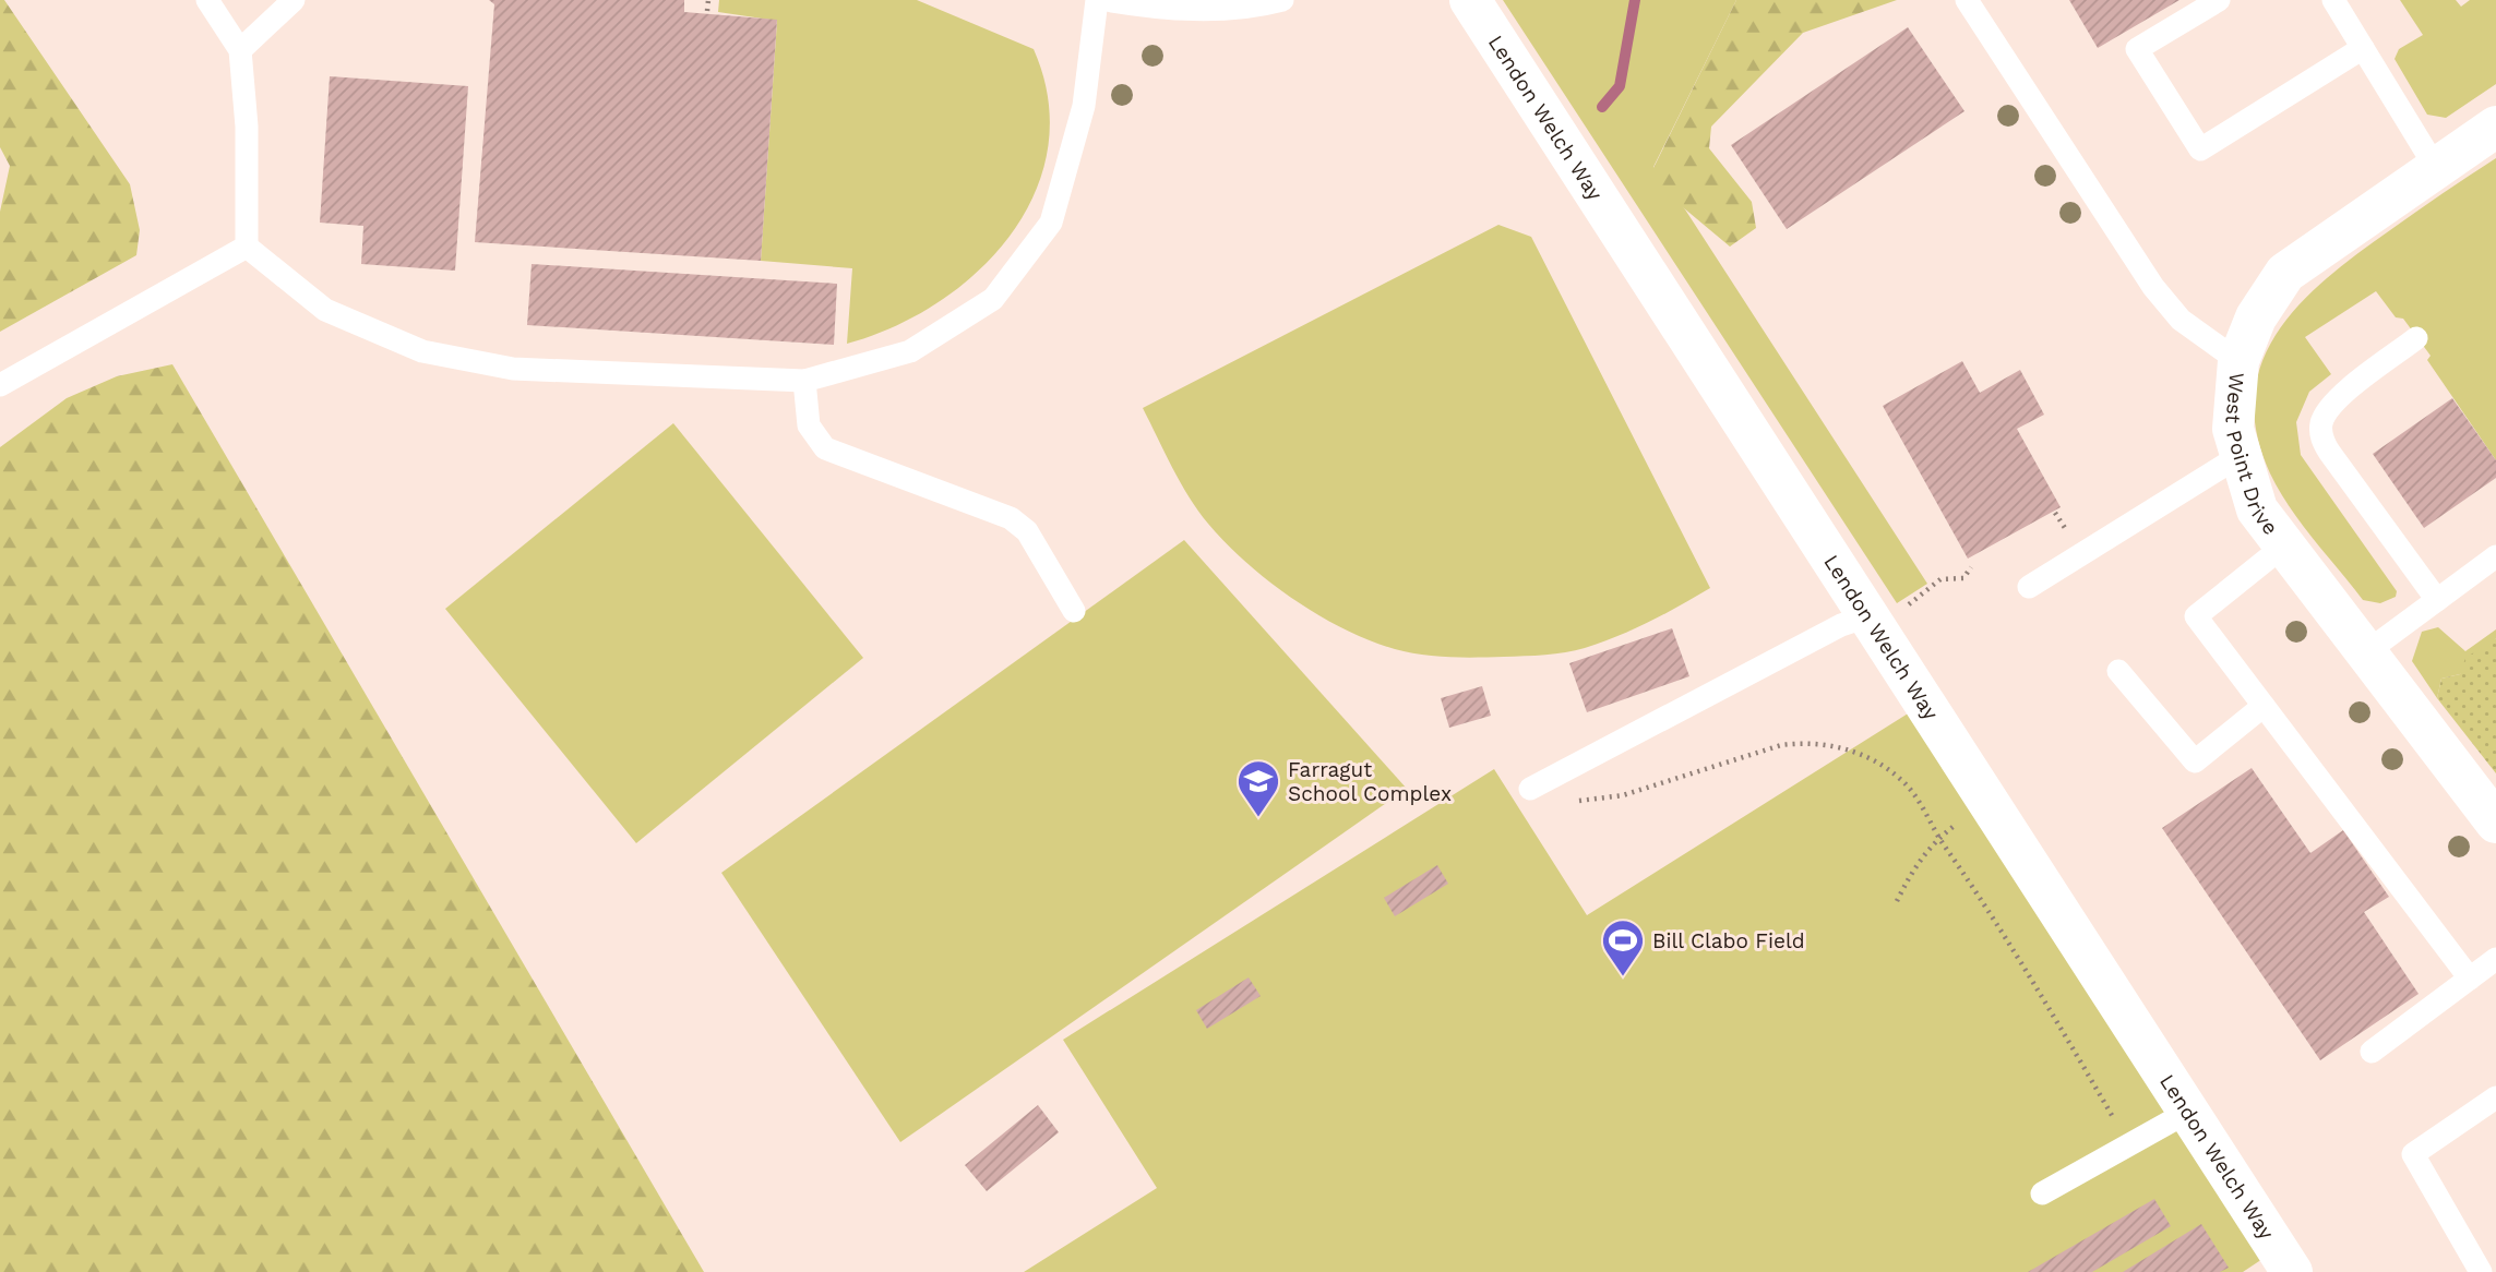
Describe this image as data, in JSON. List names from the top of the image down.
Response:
{
  "streets": {
    "street": ["Lendon Welch Way", "West Point Drive"]
  },
  "places": {
    "school or university": ["Farragut School Complex"],
    "sports": ["Bill Clabo Field"]
  }
}
